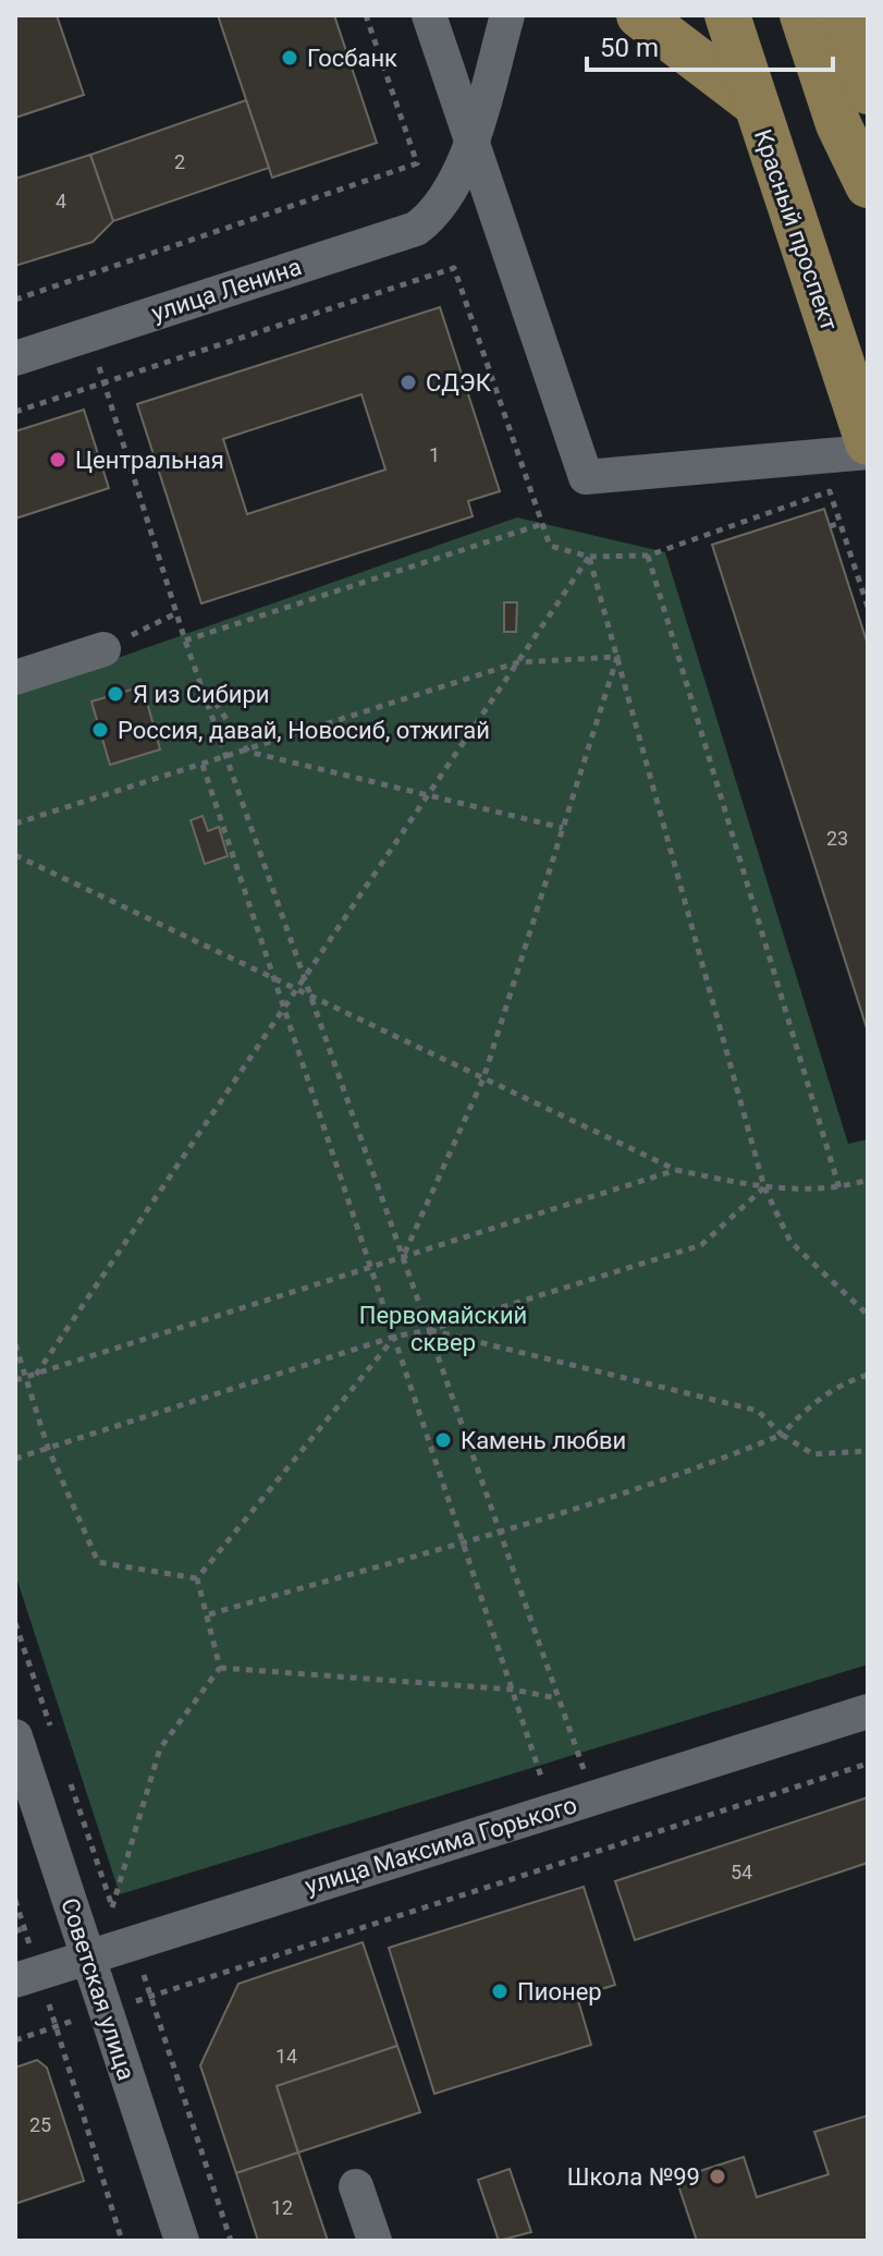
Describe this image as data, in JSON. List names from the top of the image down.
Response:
{
  "streets": {
    "main road": ["Красный проспект"],
    "street": ["улица Ленина", "улица Максима Горького", "Советская улица"]
  },
  "crossings": [
    ["улица Максима Горького", "Советская улица"]
  ],
  "parks": ["Первомайский сквер"],
  "places": [
    "Госбанк",
    "СДЭК",
    "Центральная",
    "Я из Сибири",
    "Россия, давай, Новосиб, отжигай",
    "Камень любви",
    "Пионер",
    "Школа №99"
  ],
  "house_numbers": [
    "2",
    "4",
    "1",
    "23",
    "54",
    "14",
    "25",
    "12"
  ],
  "scale_bar": "50 m"
}
